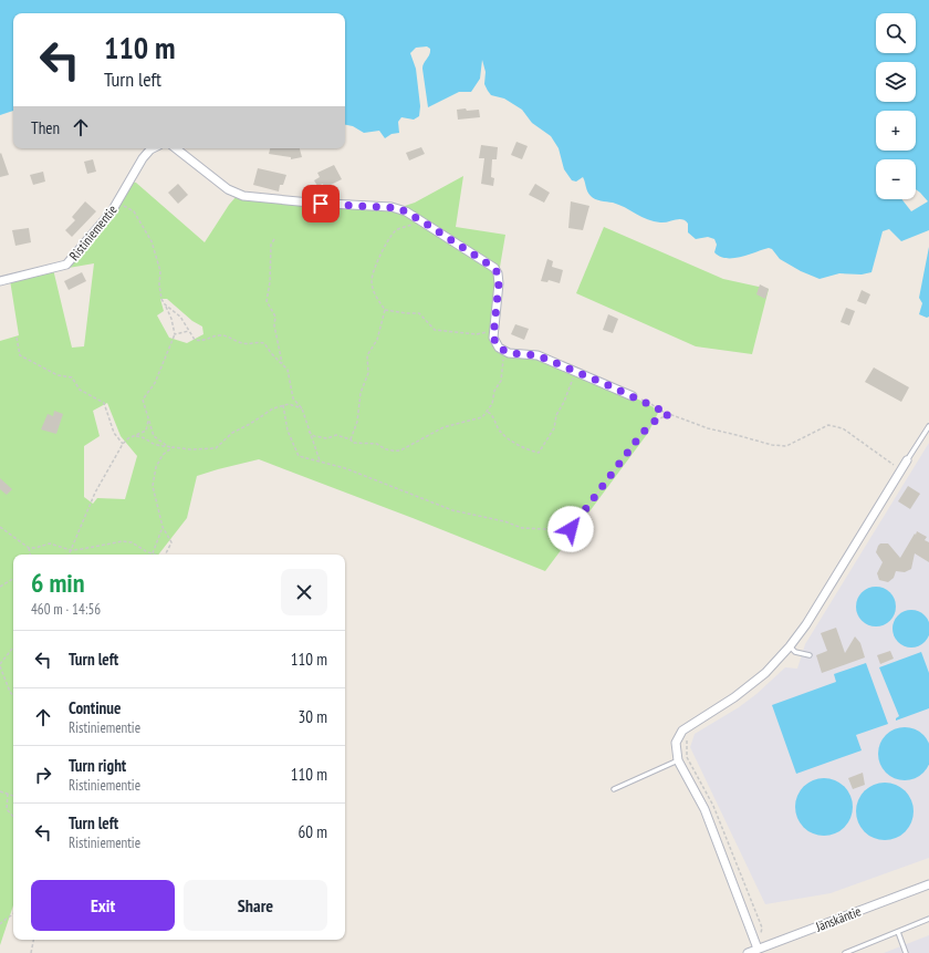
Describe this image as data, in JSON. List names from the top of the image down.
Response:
{
  "streets": {
    "street": ["Ristiniementie", "Jänskäntie"]
  },
  "page": {
    "map_buttons": ["+", "−"],
    "turn": ["110 m", "Turn left"],
    "then": "Then",
    "heading": ["6 min", "460 m · 14:56"],
    "list": [
      {
        "name": "Turn left",
        "value": "110 m"
      },
      {
        "name": "Continue",
        "note": "Ristiniementie",
        "value": "30 m"
      },
      {
        "name": "Turn right",
        "note": "Ristiniementie",
        "value": "110 m"
      },
      {
        "name": "Turn left",
        "note": "Ristiniementie",
        "value": "60 m"
      }
    ],
    "buttons": ["Exit", "Share"]
  }
}
